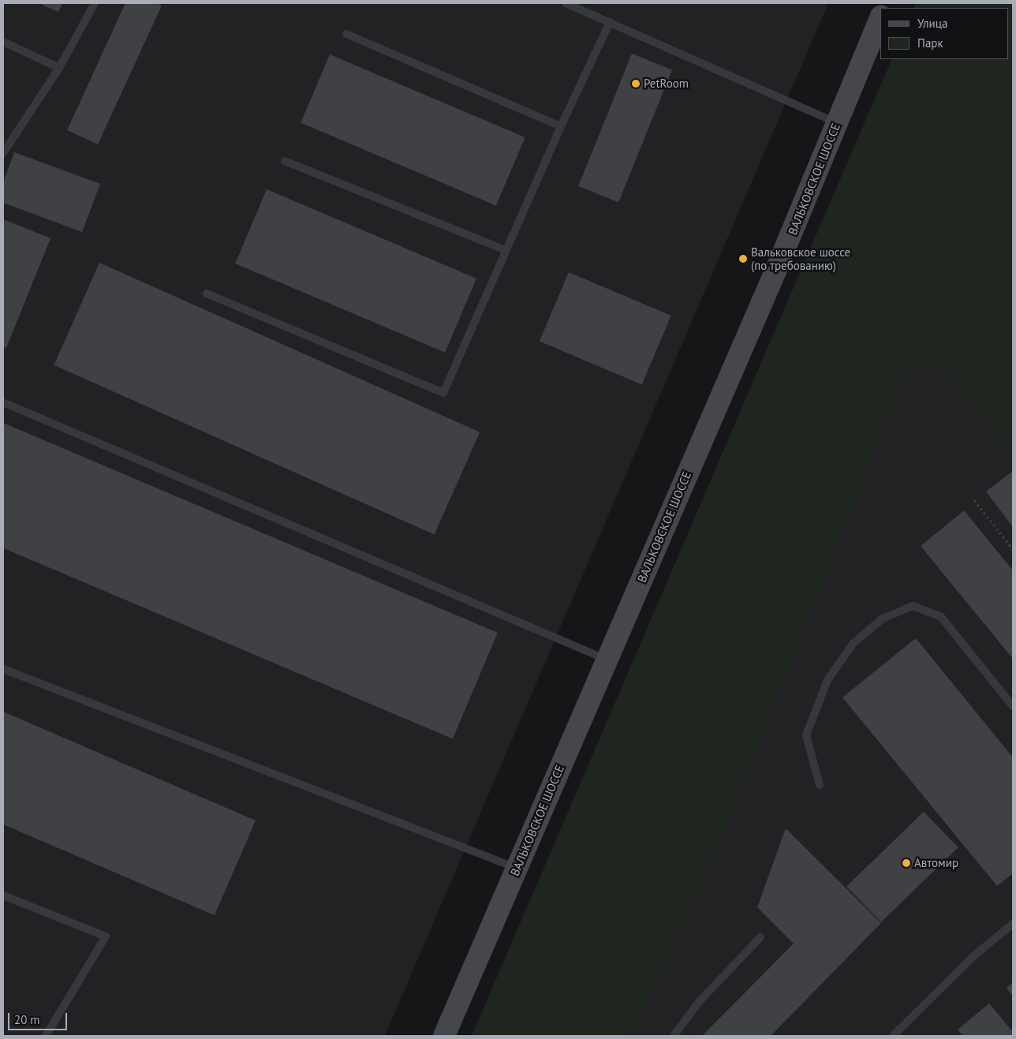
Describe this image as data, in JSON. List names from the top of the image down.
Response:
{
  "streets": {
    "main road": ["ВАЛЬКОВСКОЕ ШОССЕ"]
  },
  "places": ["PetRoom", "Вальковское шоссе (по требованию)", "Автомир"],
  "legend": ["Улица", "Парк"],
  "scale_bar": "20 m"
}
